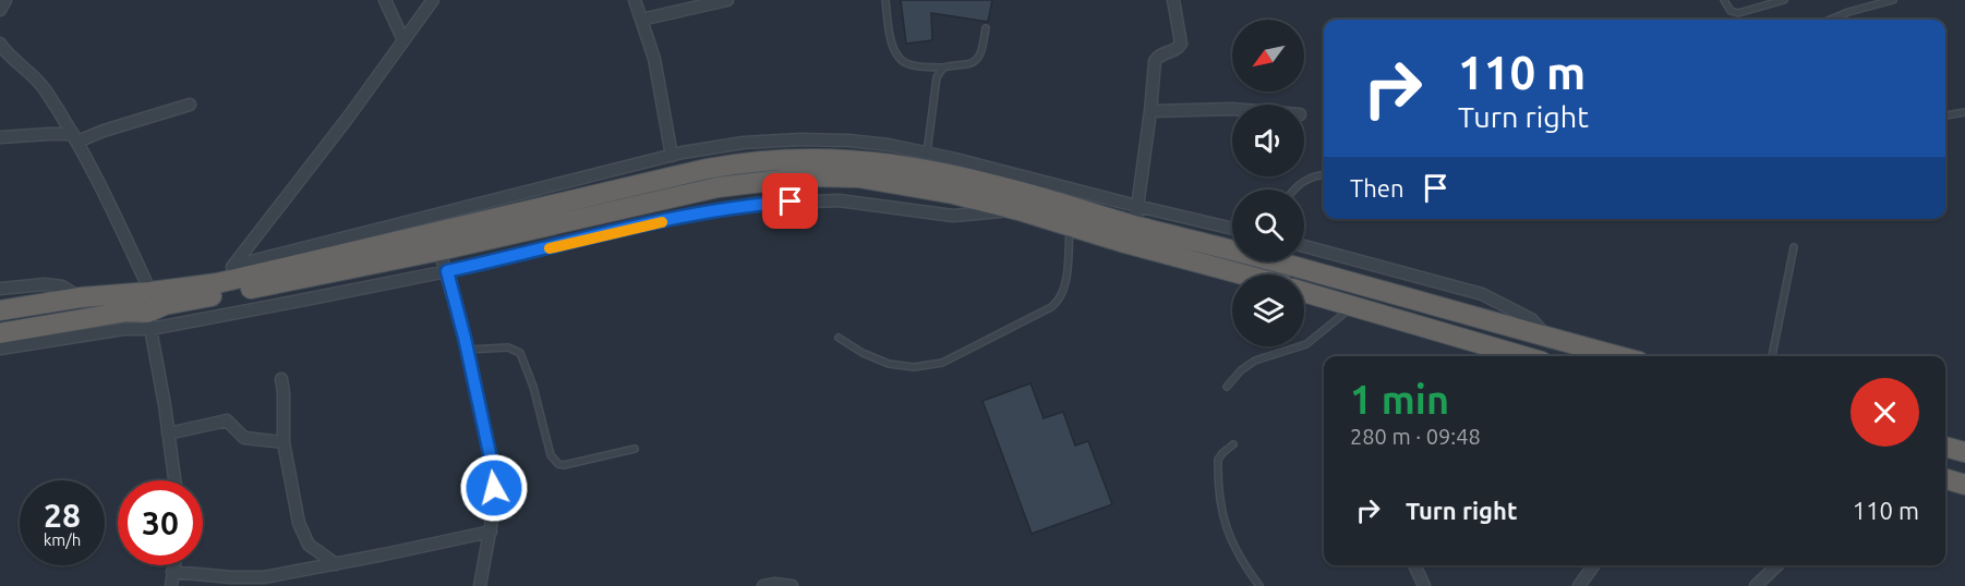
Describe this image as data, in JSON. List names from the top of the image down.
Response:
{
  "north": "bottom left",
  "page": {
    "turn": ["110 m", "Turn right"],
    "then": "Then",
    "heading": ["1 min", "280 m · 09:48"],
    "list": [
      {
        "name": "Turn right",
        "value": "110 m"
      }
    ],
    "speed": "28 km/h",
    "limit": "30"
  }
}
